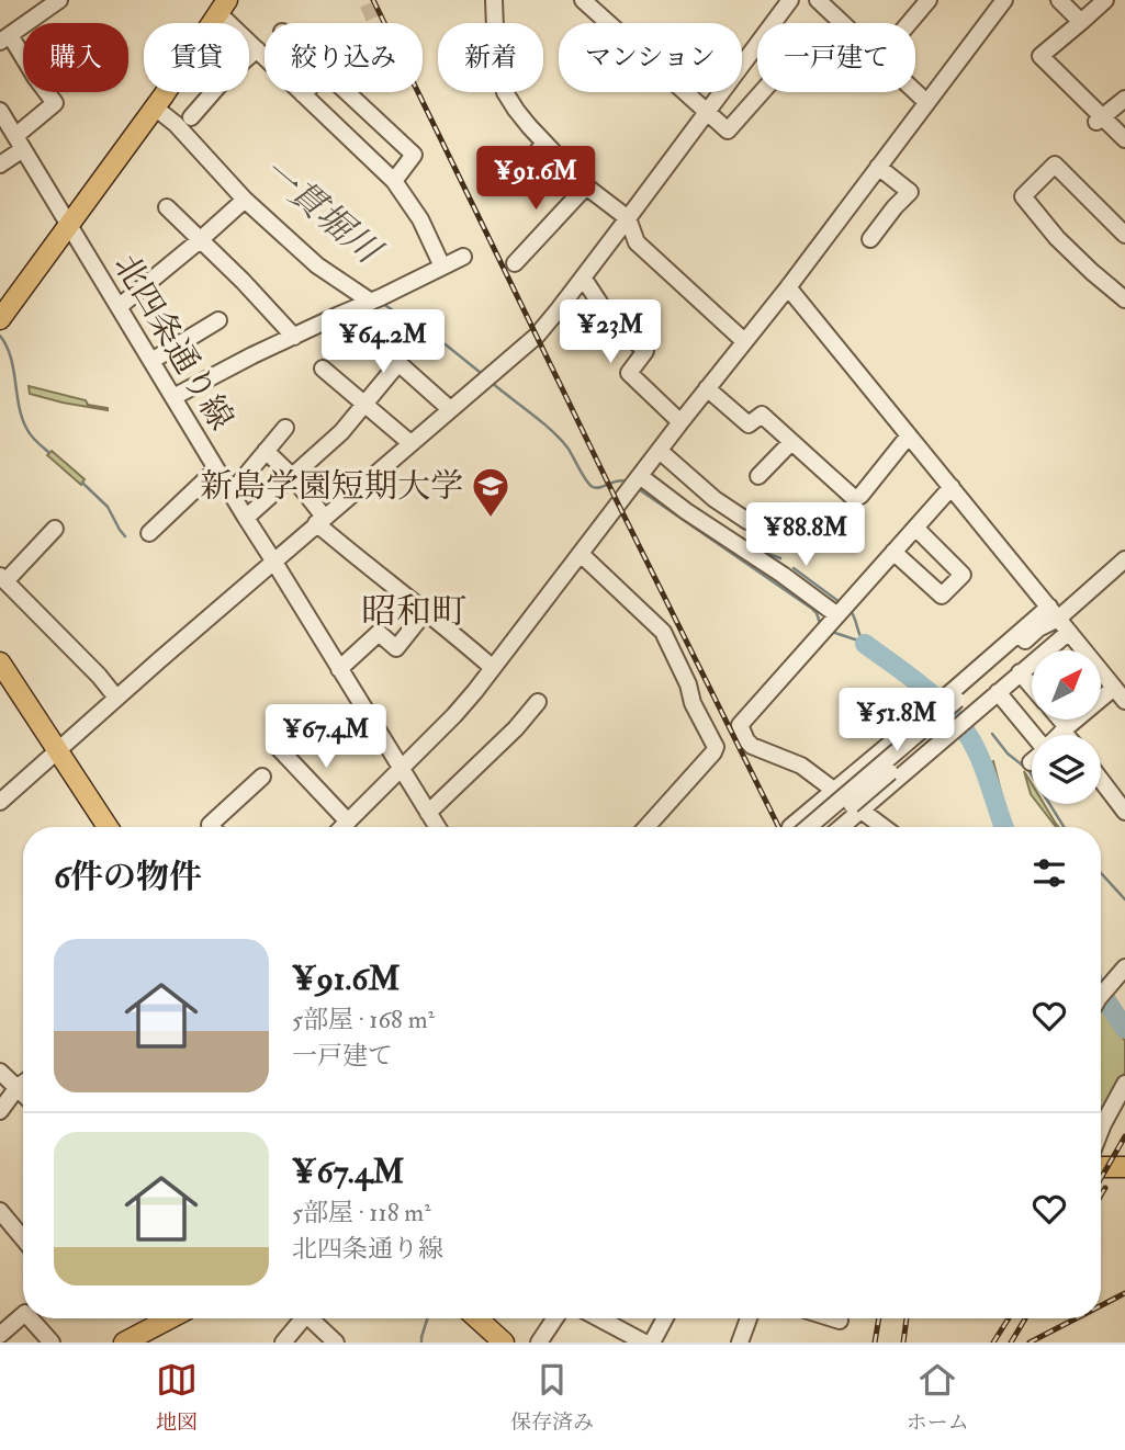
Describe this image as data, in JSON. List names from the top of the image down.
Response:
{
  "streets": {
    "street": ["北四条通り線"]
  },
  "districts": ["昭和町"],
  "water": ["一貫堀川"],
  "places": {
    "school or university": ["新島学園短期大学"]
  },
  "north": "top right",
  "page": {
    "chip": [
      "購入",
      "賃貸",
      "絞り込み",
      "新着",
      "マンション",
      "一戸建て"
    ],
    "price": [
      "¥91.6M",
      "¥23M",
      "¥64.2M",
      "¥88.8M",
      "¥51.8M",
      "¥67.4M"
    ],
    "heading": "6件の物件",
    "list": [
      {
        "name": "¥91.6M",
        "note": "5部屋 · 168 m² · 一戸建て"
      },
      {
        "name": "¥67.4M",
        "note": "5部屋 · 118 m² · 北四条通り線"
      }
    ],
    "tabs": ["地図", "保存済み", "ホーム"]
  }
}
